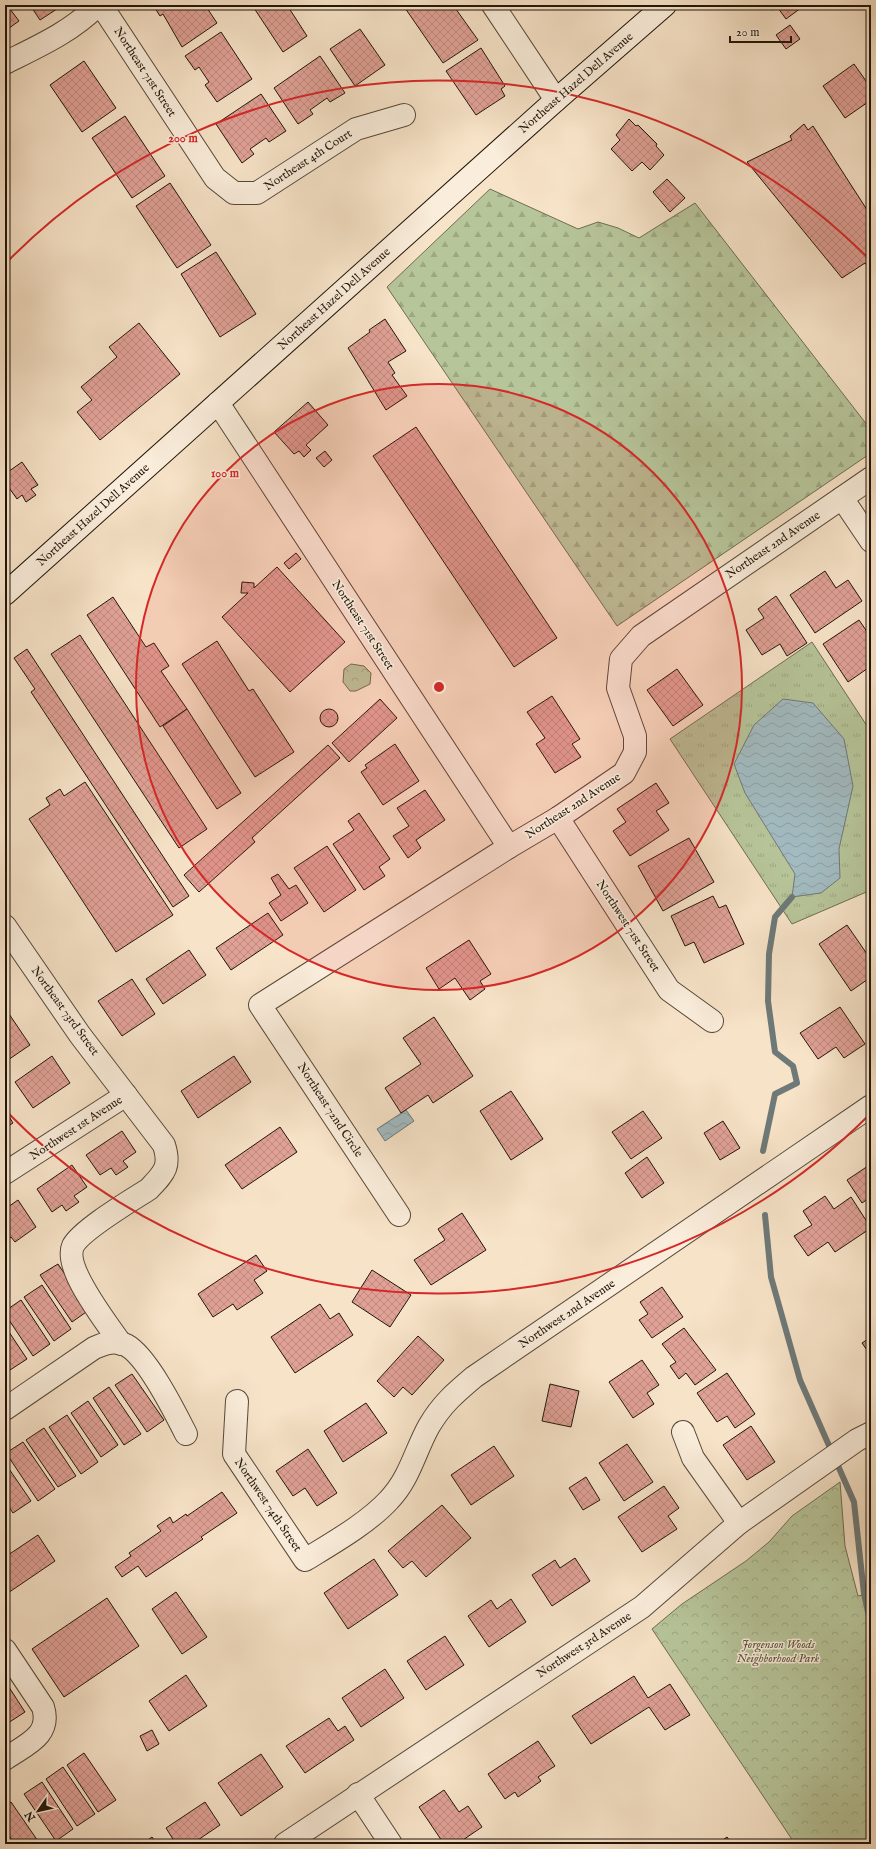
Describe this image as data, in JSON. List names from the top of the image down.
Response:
{
  "streets": {
    "street": [
      "Northeast 71st Street",
      "Northeast Hazel Dell Avenue",
      "Northeast 4th Court",
      "Northeast 2nd Avenue",
      "Northwest 71st Street",
      "Northeast 73rd Street",
      "Northeast 72nd Circle",
      "Northwest 1st Avenue",
      "Northwest 2nd Avenue",
      "Northwest 74th Street",
      "Northwest 3rd Avenue"
    ]
  },
  "crossings": [
    ["Northeast 71st Street", "Northeast Hazel Dell Avenue"],
    ["Northeast 71st Street", "Northeast 4th Court"],
    ["Northeast 71st Street", "Northeast 2nd Avenue"],
    ["Northeast 2nd Avenue", "Northwest 71st Street"],
    ["Northeast 2nd Avenue", "Northeast 72nd Circle"],
    ["Northeast 73rd Street", "Northwest 1st Avenue"],
    ["Northwest 2nd Avenue", "Northwest 74th Street"]
  ],
  "parks": ["Jorgenson Woods Neighborhood Park"],
  "scale_bar": "20 m",
  "north": "bottom left",
  "rings": ["200 m", "100 m"]
}
